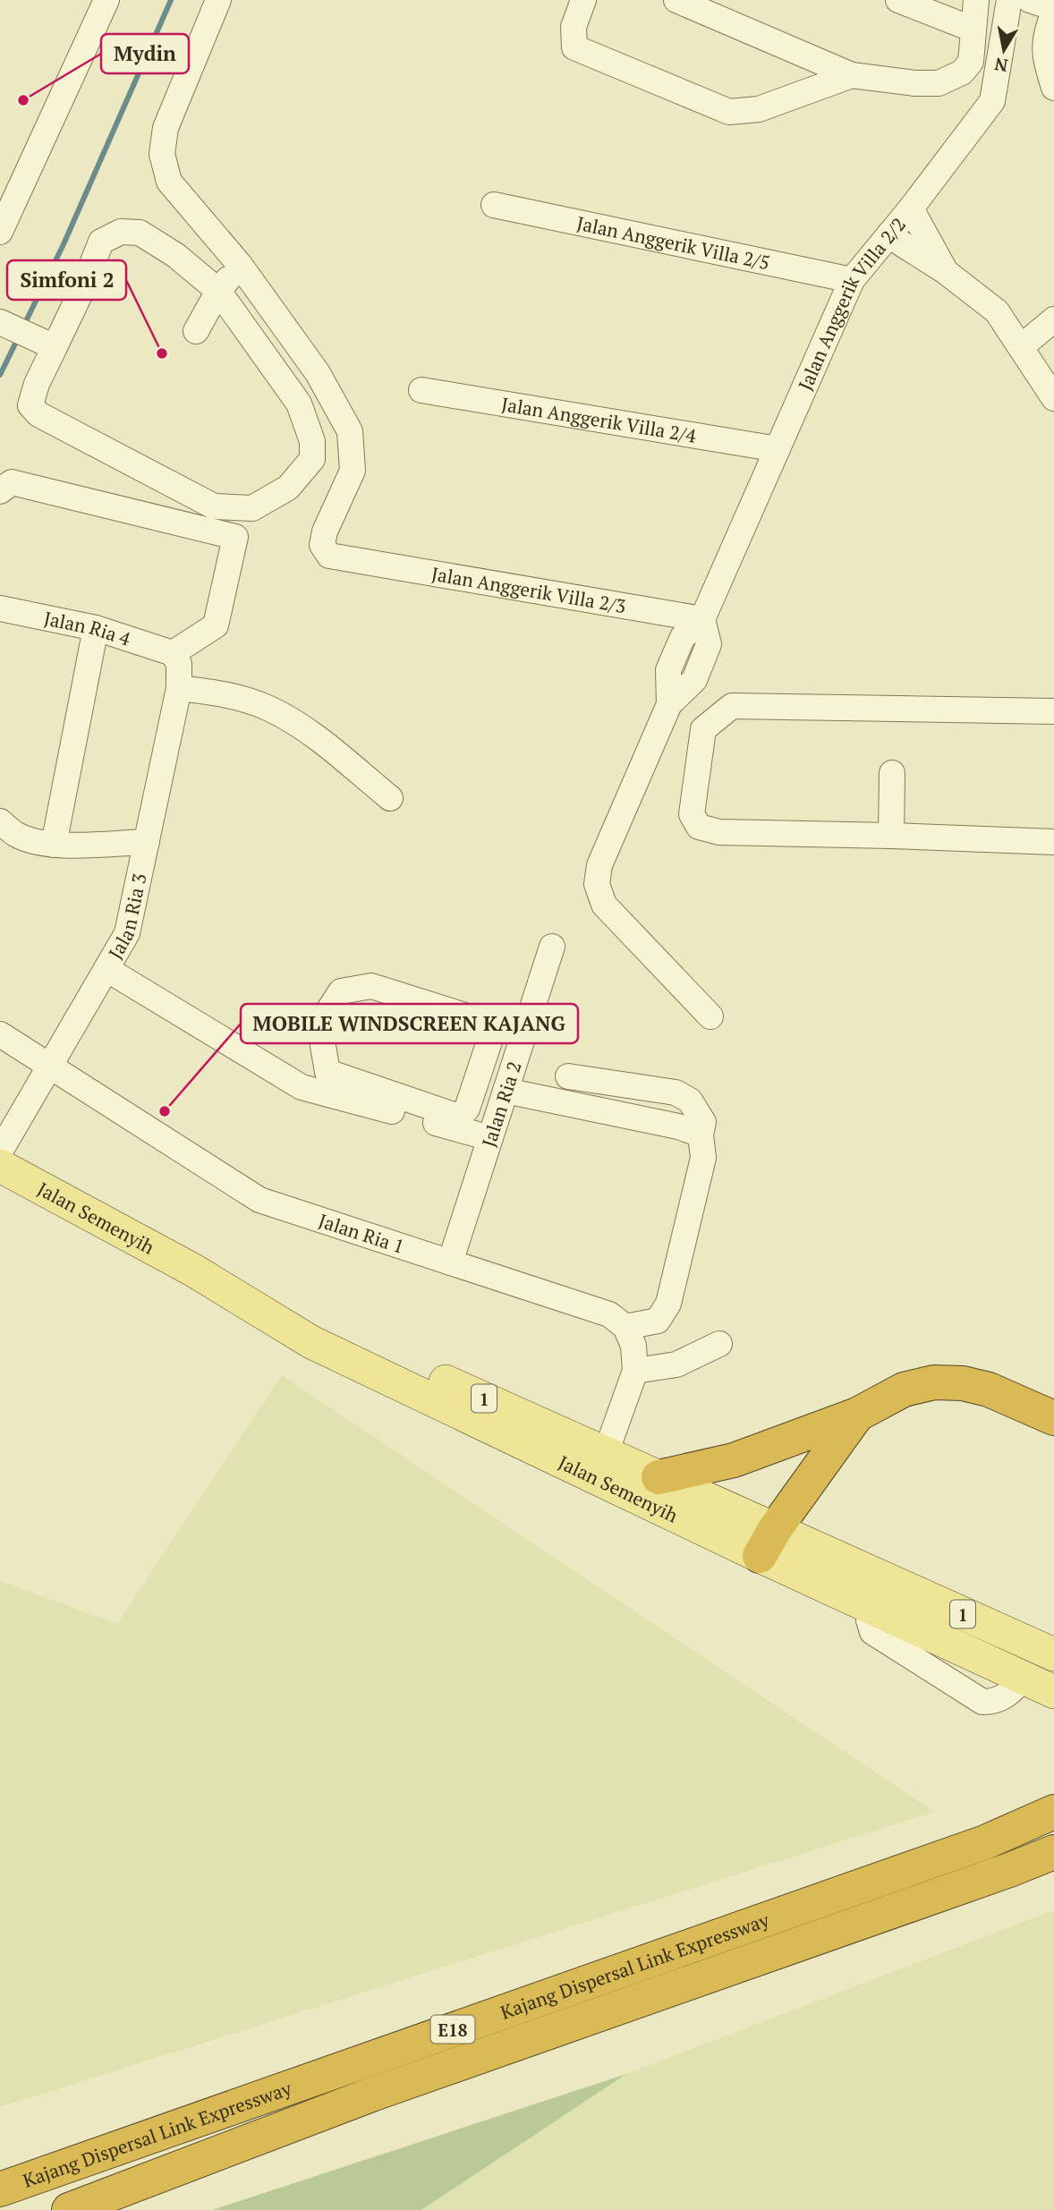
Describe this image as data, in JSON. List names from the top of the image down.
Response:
{
  "streets": {
    "highway": ["Kajang Dispersal Link Expressway", "E18"],
    "main road": ["Jalan Semenyih", "1"],
    "street": [
      "Jalan Anggerik Villa 2/5",
      "Jalan Anggerik Villa 2/2",
      "Jalan Anggerik Villa 2/4",
      "Jalan Anggerik Villa 2/3",
      "Jalan Ria 4",
      "Jalan Ria 3",
      "Jalan Ria 2",
      "Jalan Ria 1"
    ]
  },
  "crossings": [
    ["Jalan Anggerik Villa 2/5", "Jalan Anggerik Villa 2/2"],
    ["Jalan Anggerik Villa 2/2", "Jalan Anggerik Villa 2/4"],
    ["Jalan Anggerik Villa 2/2", "Jalan Anggerik Villa 2/3"],
    ["Jalan Ria 4", "Jalan Ria 3"],
    ["Jalan Ria 3", "Jalan Ria 1"],
    ["Jalan Ria 2", "Jalan Ria 1"]
  ],
  "places": ["Mydin", "Simfoni 2", "MOBILE WINDSCREEN KAJANG"],
  "north": "bottom"
}
